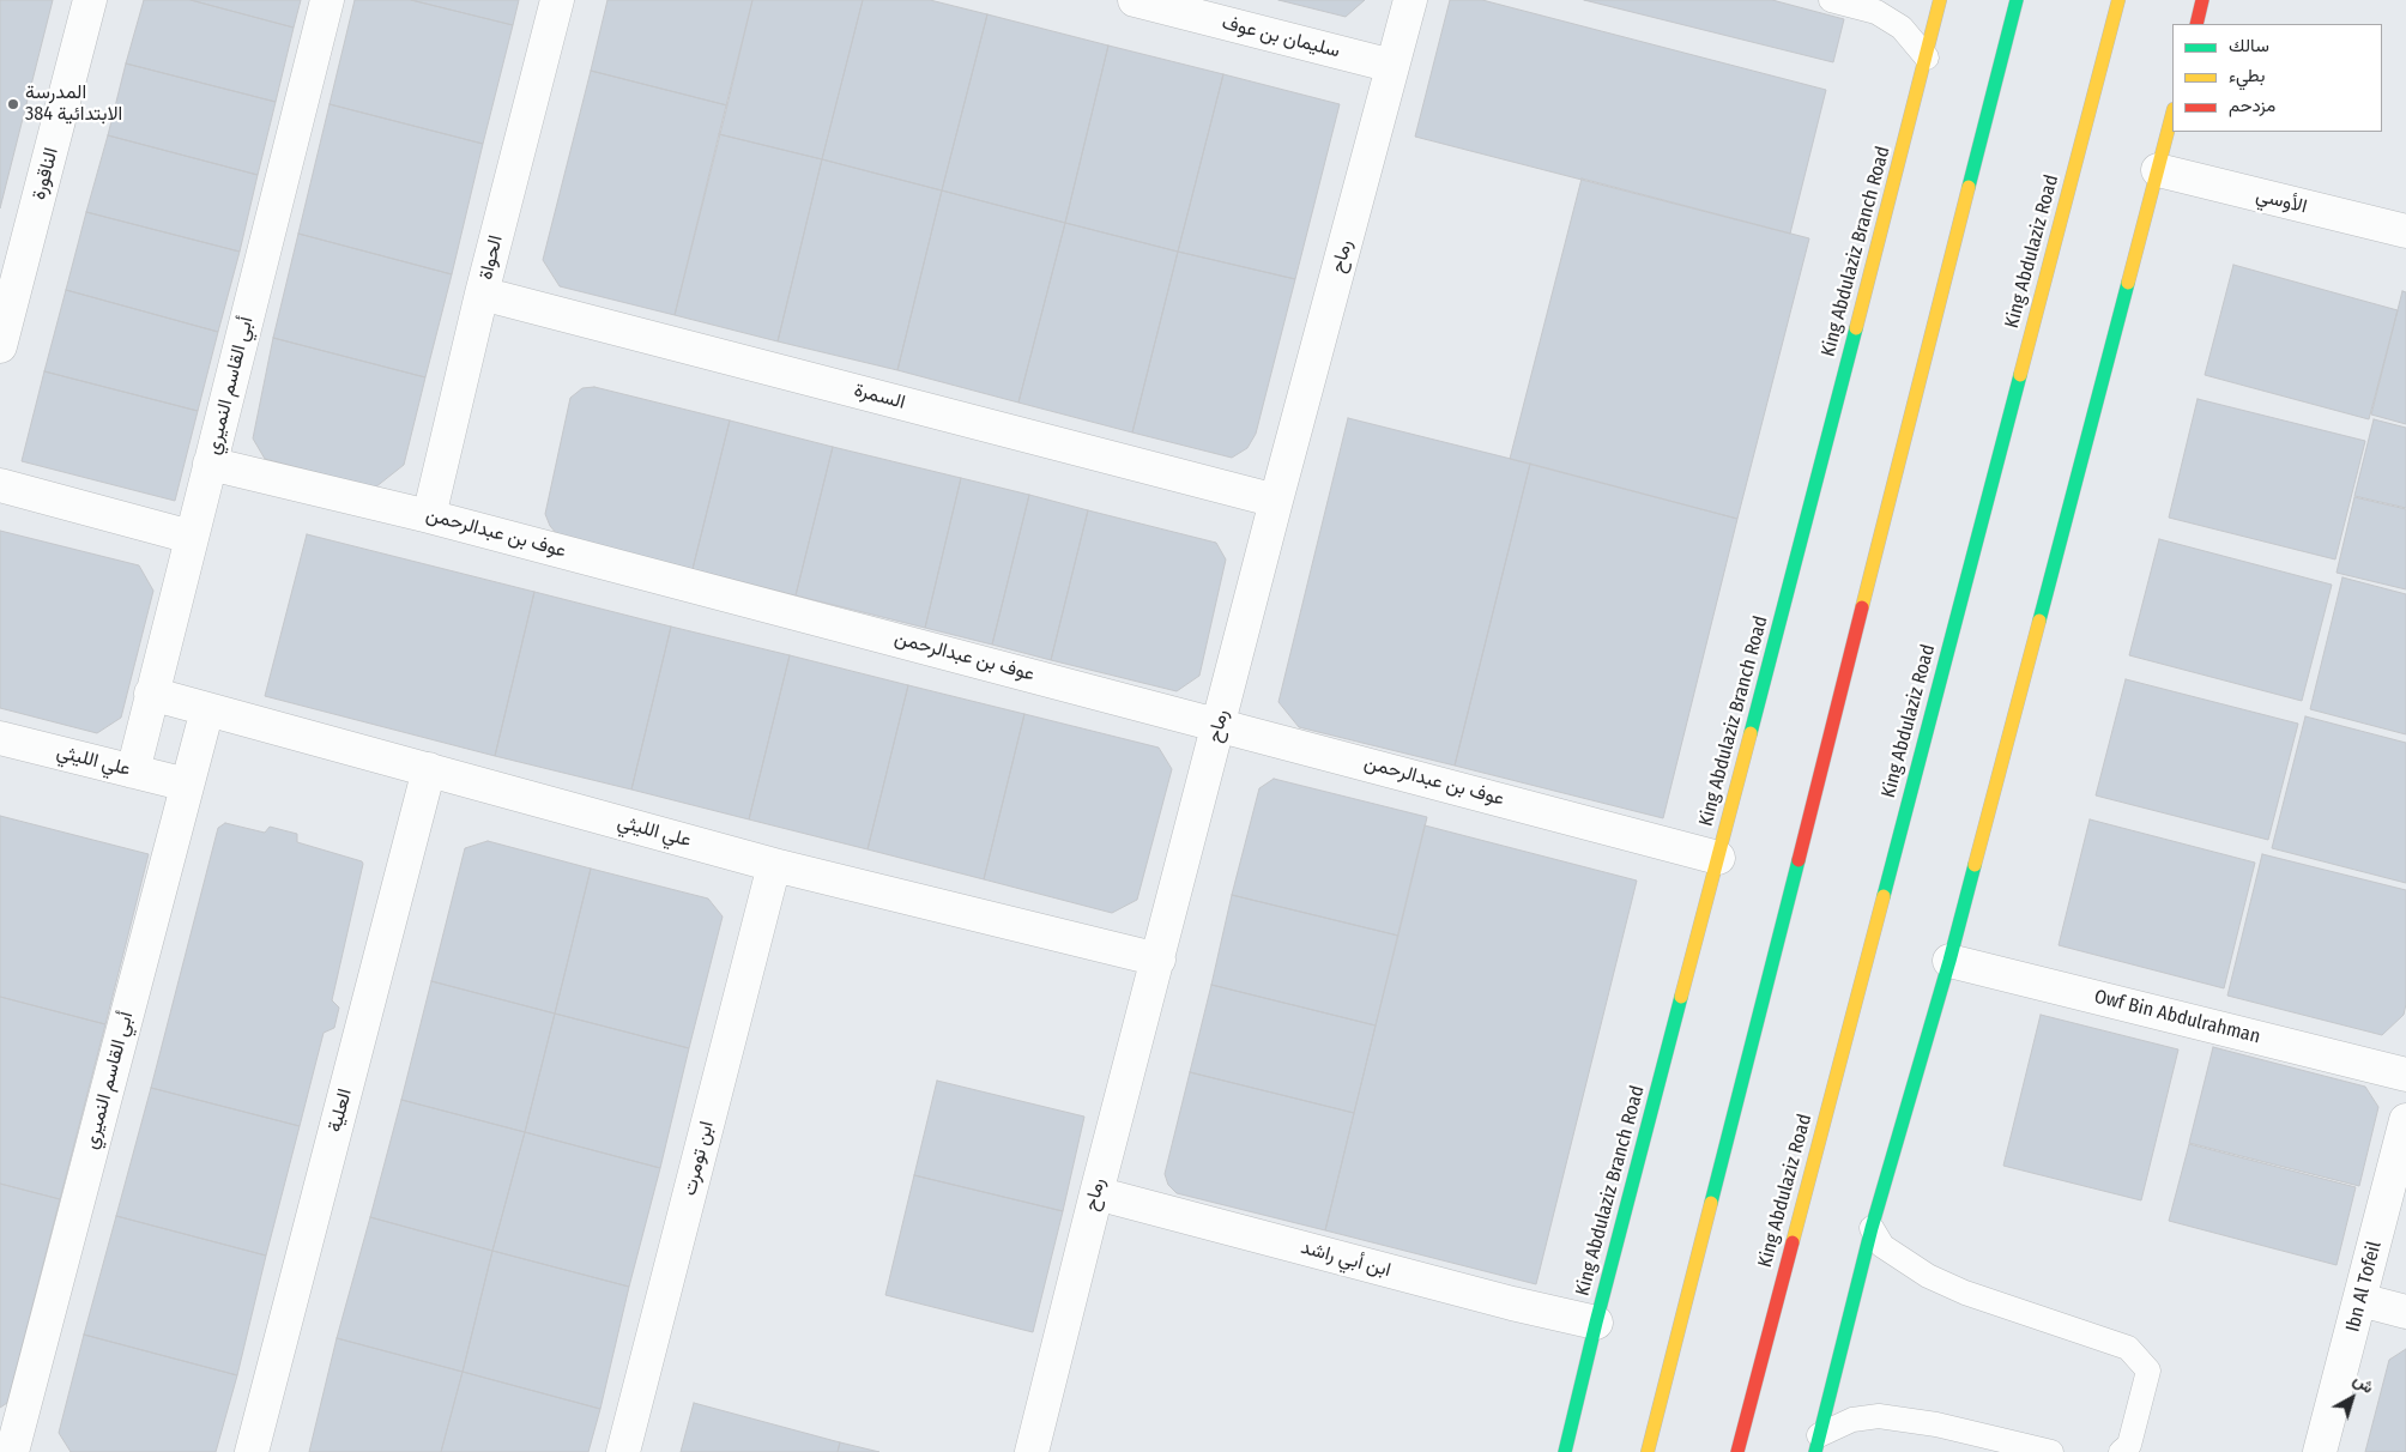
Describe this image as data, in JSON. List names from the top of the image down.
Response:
{
  "streets": {
    "main road": ["King Abdulaziz Branch Road", "King Abdulaziz Road"],
    "street": [
      "سليمان بن عوف",
      "الناقورة",
      "الأوسي",
      "رماح",
      "الحواة",
      "أبي القاسم النميري",
      "السمرة",
      "عوف بن عبدالرحمن",
      "علي الليثي",
      "Owf Bin Abdulrahman",
      "العلية",
      "ابن تومرت",
      "ابن أبي راشد",
      "Ibn Al Tofeil"
    ]
  },
  "crossings": [
    ["سليمان بن عوف", "رماح"],
    ["King Abdulaziz Branch Road", "عوف بن عبدالرحمن"],
    ["King Abdulaziz Branch Road", "ابن أبي راشد"],
    ["رماح", "السمرة"],
    ["رماح", "عوف بن عبدالرحمن"],
    ["رماح", "علي الليثي"],
    ["رماح", "ابن أبي راشد"],
    ["الحواة", "السمرة"],
    ["الحواة", "عوف بن عبدالرحمن"],
    ["أبي القاسم النميري", "عوف بن عبدالرحمن"],
    ["أبي القاسم النميري", "علي الليثي"],
    ["علي الليثي", "العلية"],
    ["علي الليثي", "ابن تومرت"]
  ],
  "places": ["المدرسة الابتدائية 384"],
  "legend": ["سالك", "بطيء", "مزدحم"],
  "north": "top right"
}
